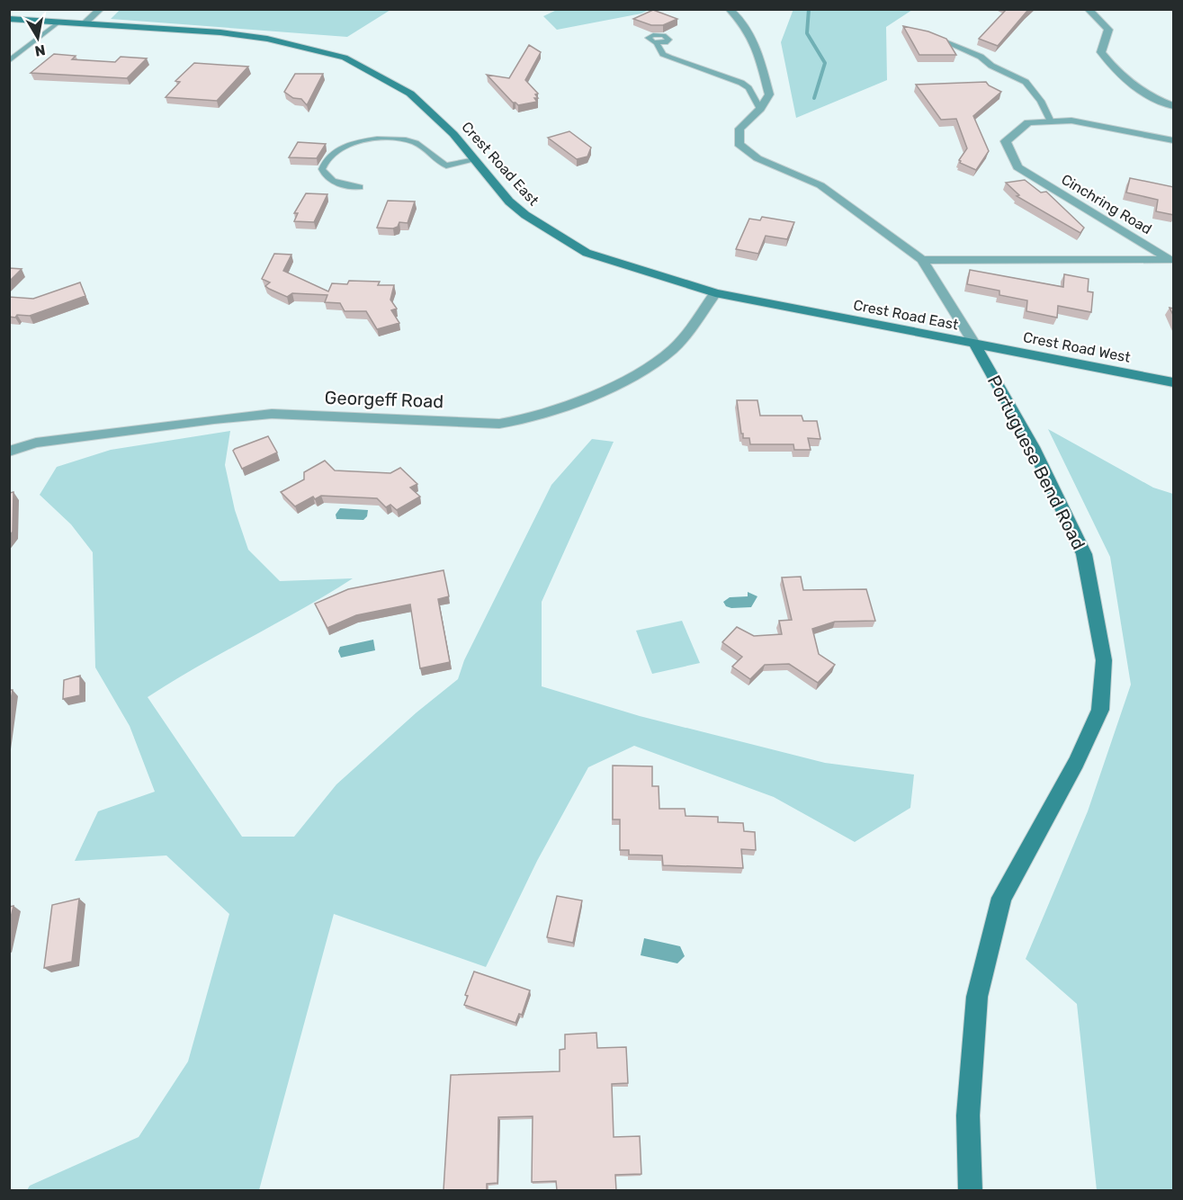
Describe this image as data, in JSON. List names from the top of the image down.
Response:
{
  "streets": {
    "street": [
      "Crest Road East",
      "Cinchring Road",
      "Crest Road West",
      "Georgeff Road",
      "Portuguese Bend Road"
    ]
  },
  "crossings": [
    ["Crest Road East", "Crest Road West"],
    ["Crest Road East", "Georgeff Road"],
    ["Crest Road East", "Portuguese Bend Road"],
    ["Cinchring Road", "Portuguese Bend Road"],
    ["Crest Road West", "Portuguese Bend Road"]
  ],
  "north": "bottom"
}
